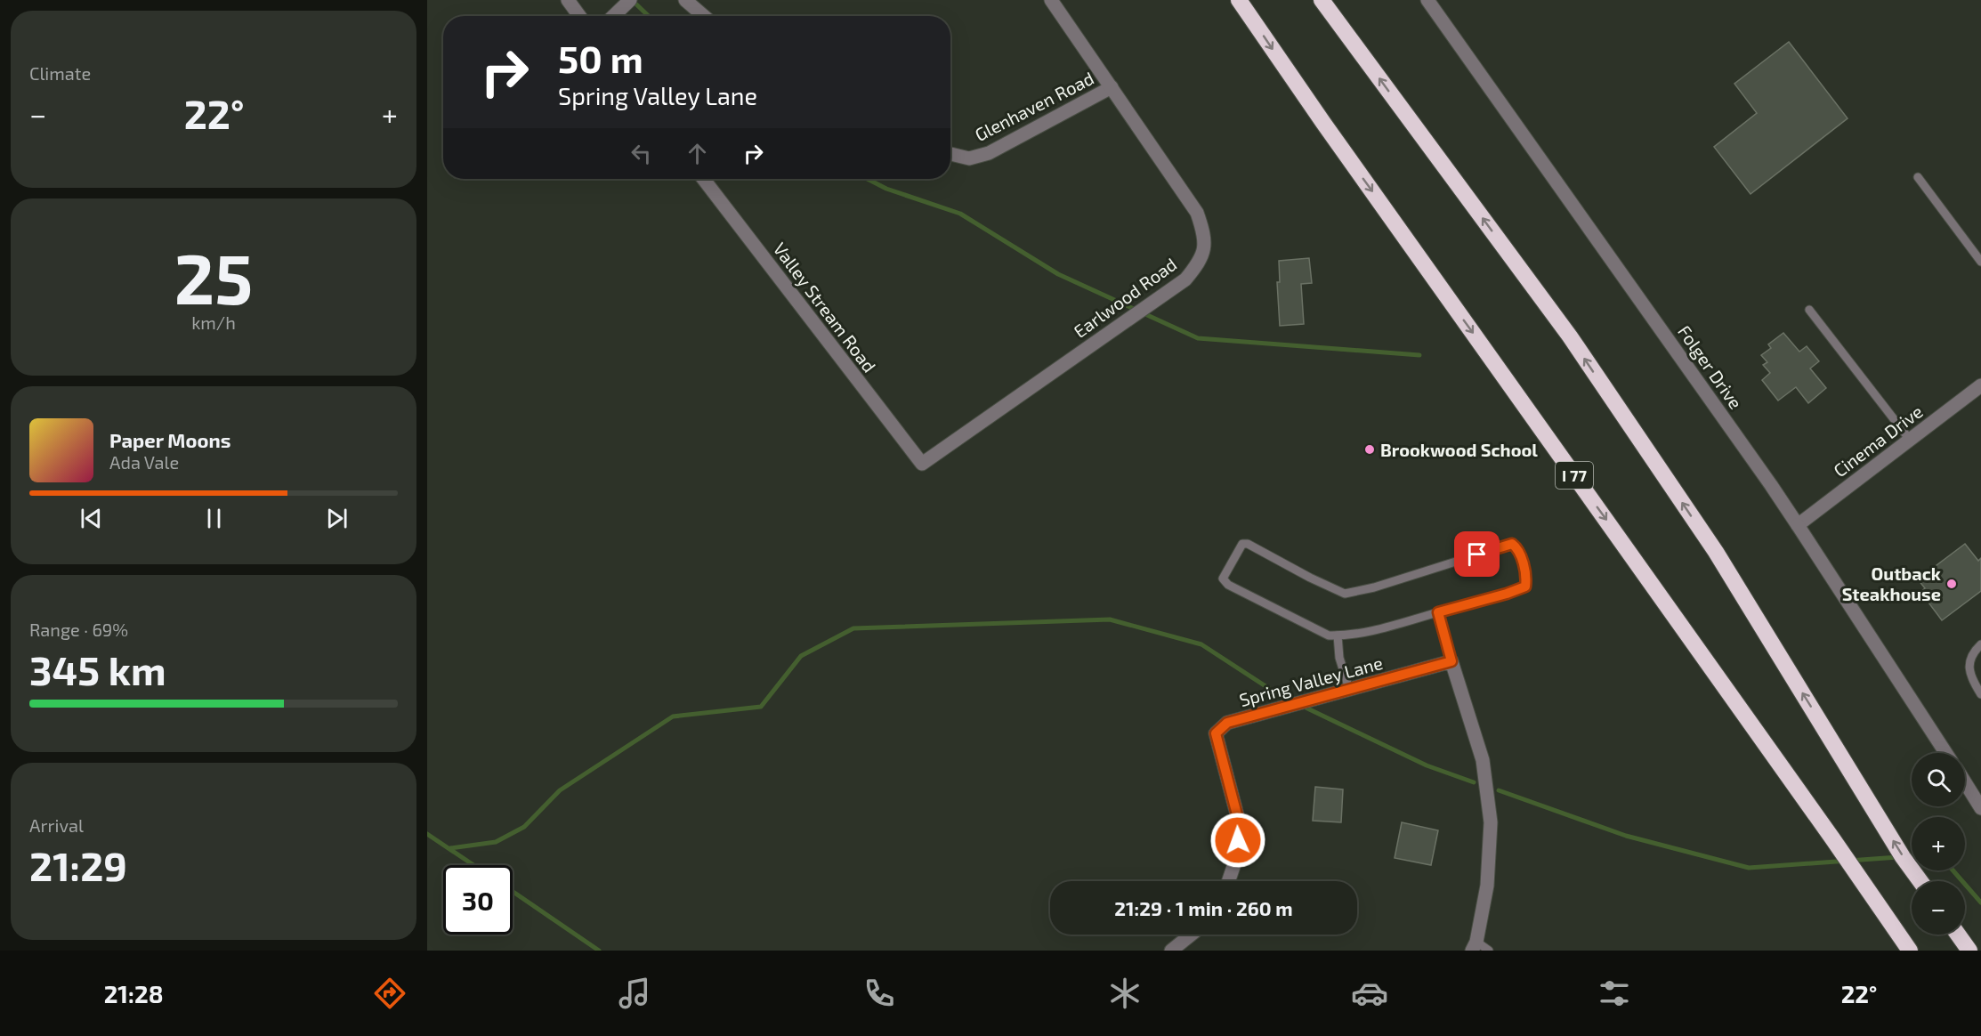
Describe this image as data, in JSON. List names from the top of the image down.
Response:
{
  "streets": {
    "highway": ["I 77"],
    "street": [
      "Glenhaven Road",
      "Earlwood Road",
      "Valley Stream Road",
      "Folger Drive",
      "Cinema Drive",
      "Spring Valley Lane"
    ]
  },
  "crossings": [
    ["Glenhaven Road", "Earlwood Road"],
    ["Earlwood Road", "Valley Stream Road"],
    ["Folger Drive", "Cinema Drive"]
  ],
  "places": ["Brookwood School", "Outback Steakhouse"],
  "page": {
    "tile": [
      "Climate",
      ["25", "km/h"],
      ["Range · 69%", "345 km"],
      ["Arrival", "21:29"]
    ],
    "turn": ["50 m", "Spring Valley Lane"],
    "heat": ["−", "22°", "+"],
    "song": ["Paper Moons", "Ada Vale"],
    "map_buttons": ["+", "−"],
    "limit": "30",
    "trip": "21:29 · 1 min · 260 m",
    "tabs": ["21:28", "22°"]
  }
}
